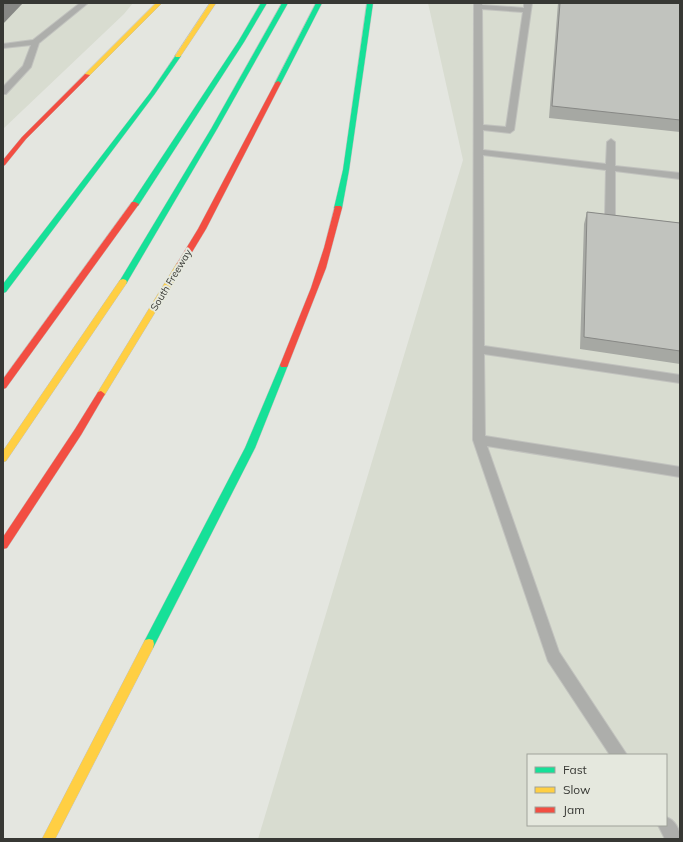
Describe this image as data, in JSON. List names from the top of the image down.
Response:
{
  "streets": {
    "highway": ["South Freeway"]
  },
  "legend": ["Fast", "Slow", "Jam"]
}
